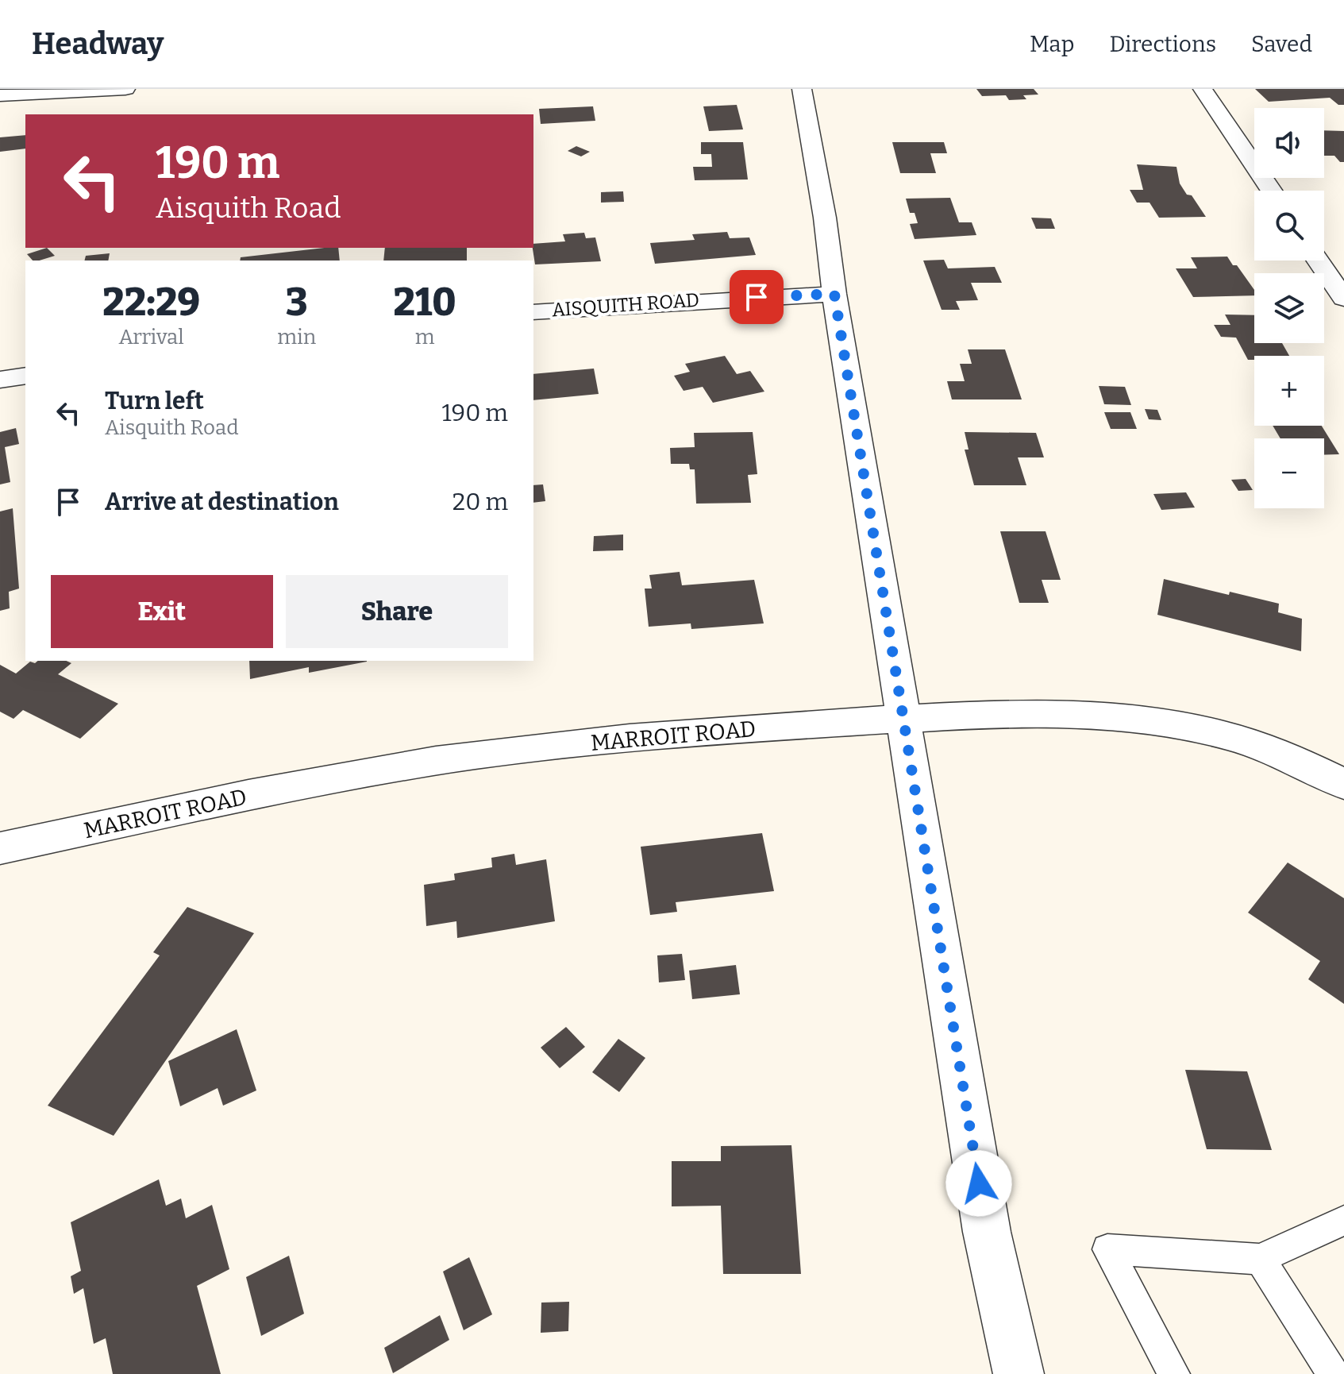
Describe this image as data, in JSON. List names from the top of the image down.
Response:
{
  "streets": {
    "street": ["AISQUITH ROAD", "MARROIT ROAD"]
  },
  "page": {
    "header": "Headway",
    "nav": ["Map", "Directions", "Saved"],
    "map_buttons": ["+", "−"],
    "turn": ["190 m", "Aisquith Road"],
    "eta": [
      "22:29",
      "Arrival",
      "3",
      "min",
      "210",
      "m"
    ],
    "list": [
      {
        "name": "Turn left",
        "note": "Aisquith Road",
        "value": "190 m"
      },
      {
        "name": "Arrive at destination",
        "value": "20 m"
      }
    ],
    "buttons": ["Exit", "Share"]
  }
}
